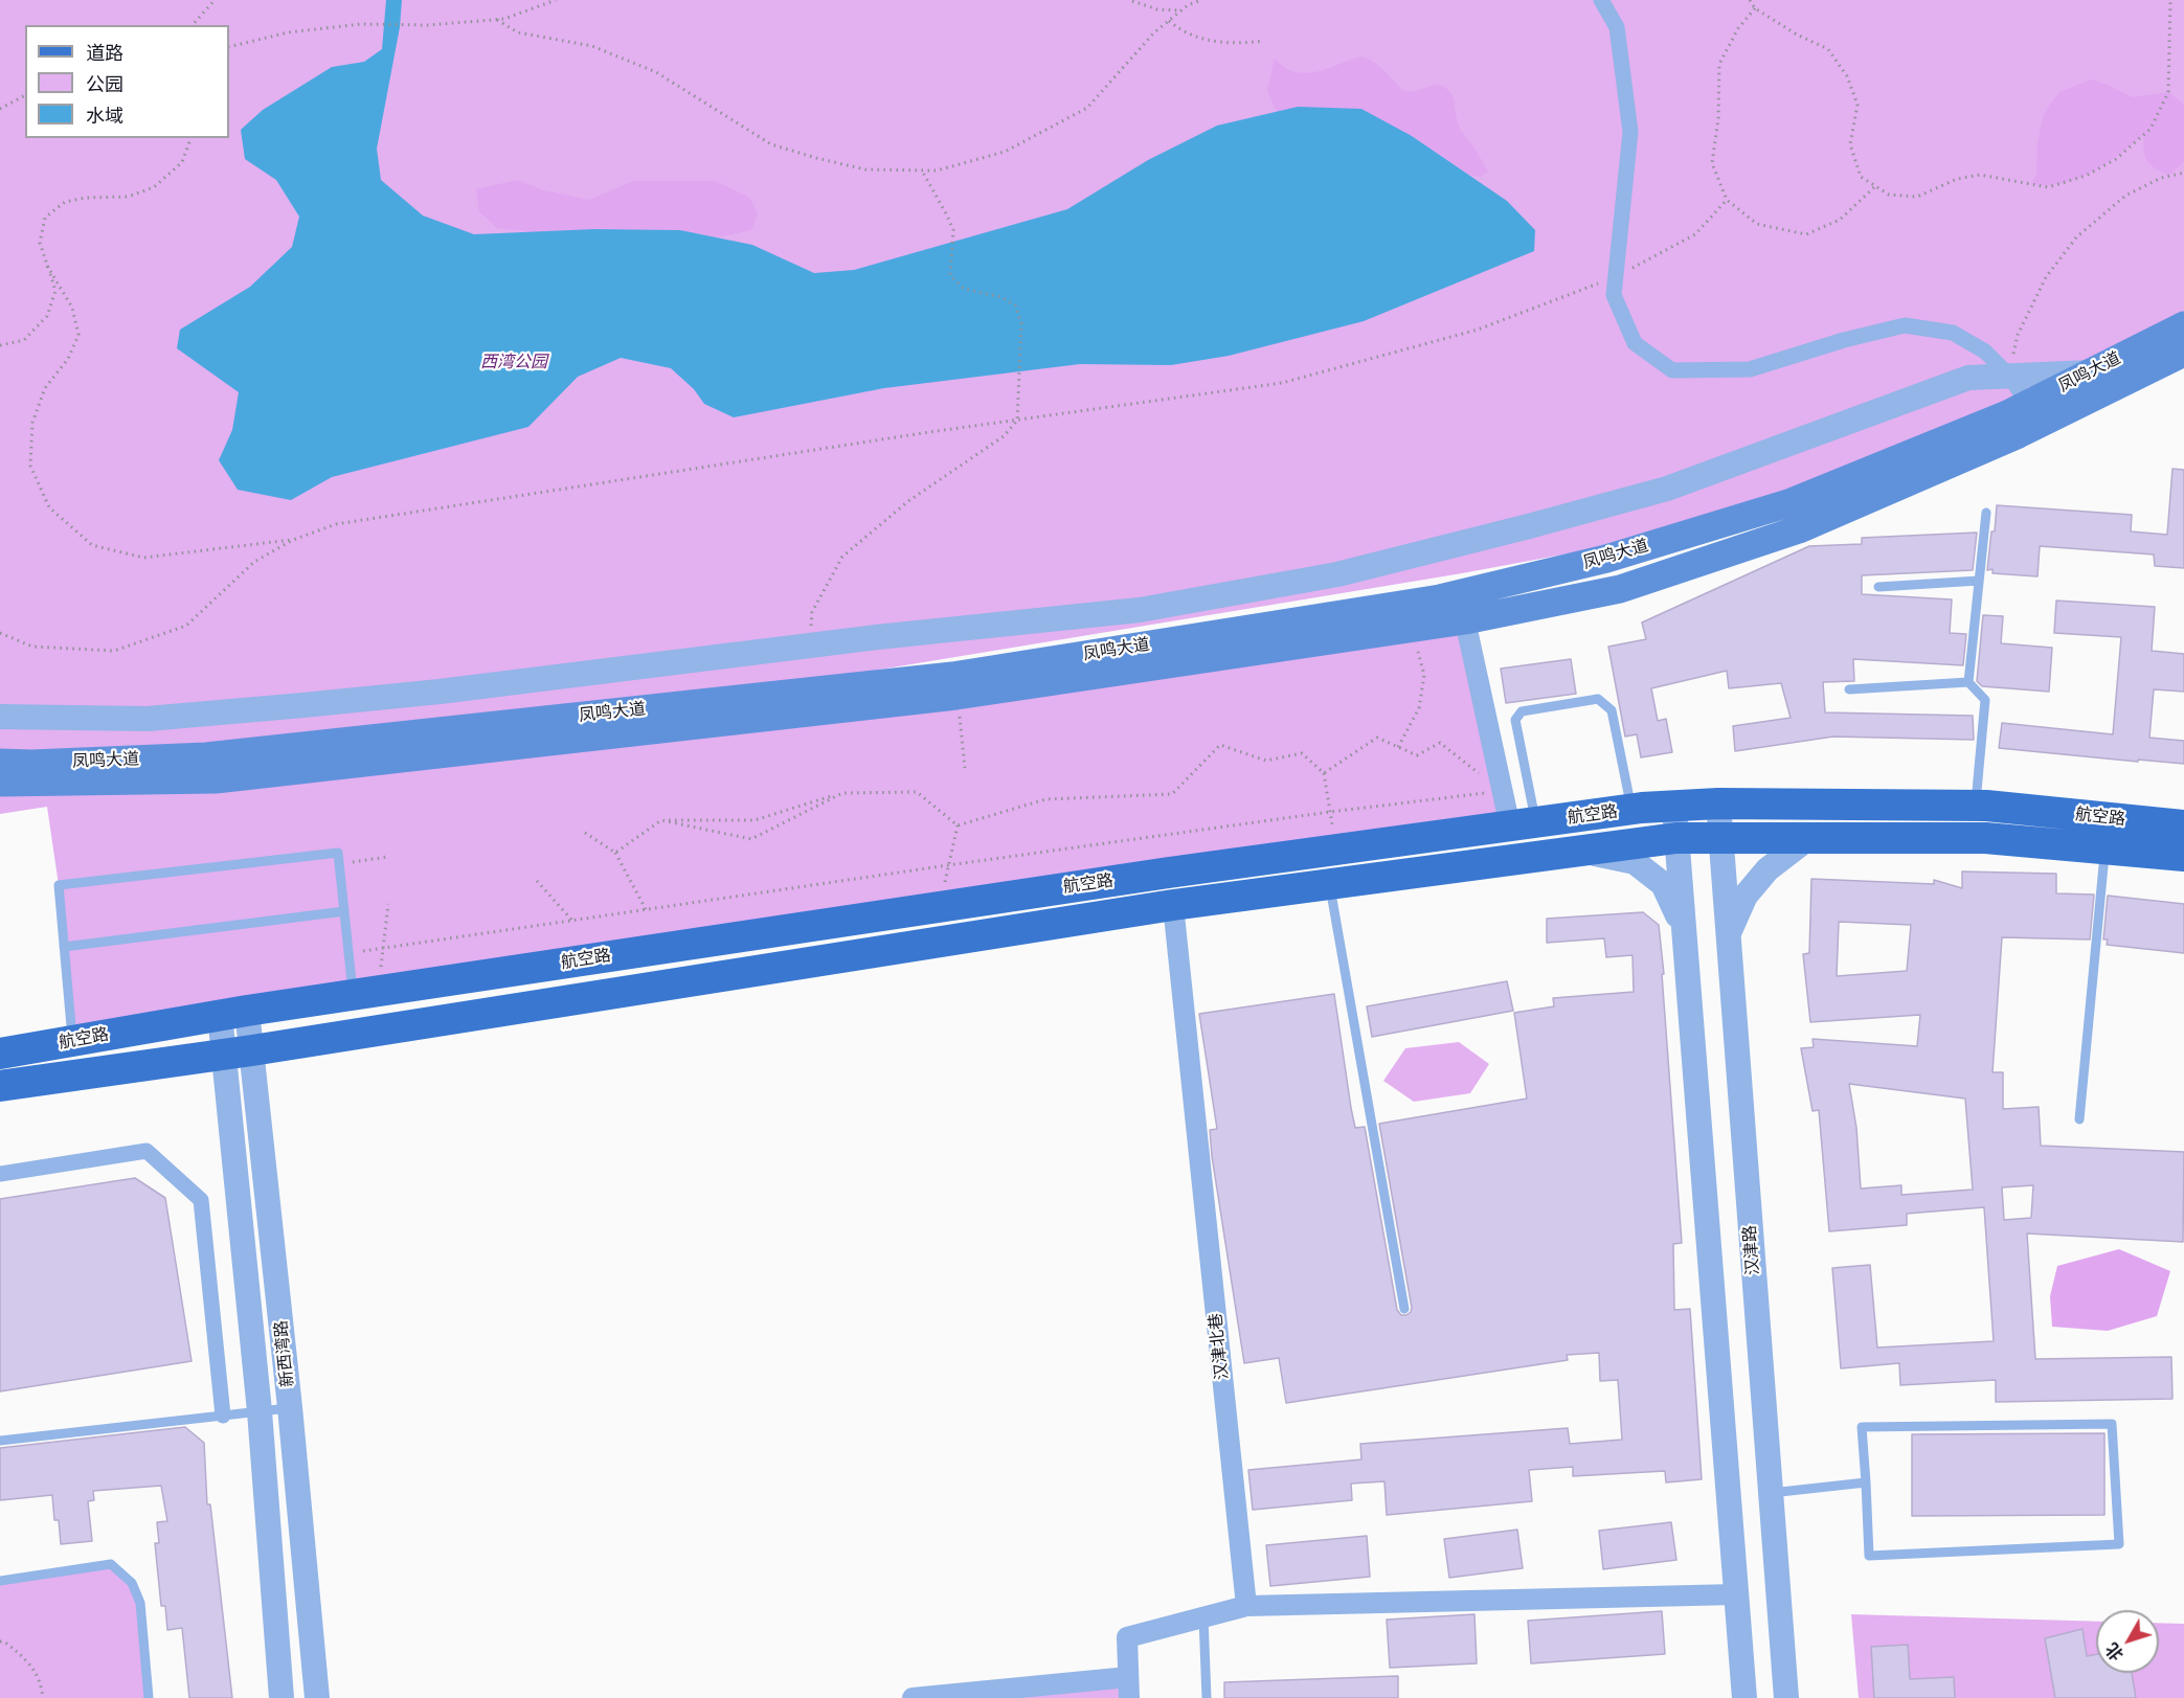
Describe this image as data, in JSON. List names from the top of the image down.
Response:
{
  "streets": {
    "main road": ["凤鸣大道", "航空路"],
    "street": ["汉津路", "汉津北巷", "新西湾路"]
  },
  "crossings": [
    ["航空路", "汉津路"],
    ["航空路", "汉津北巷"],
    ["航空路", "新西湾路"]
  ],
  "parks": ["西湾公园"],
  "legend": ["道路", "公园", "水域"],
  "north": "bottom left"
}
